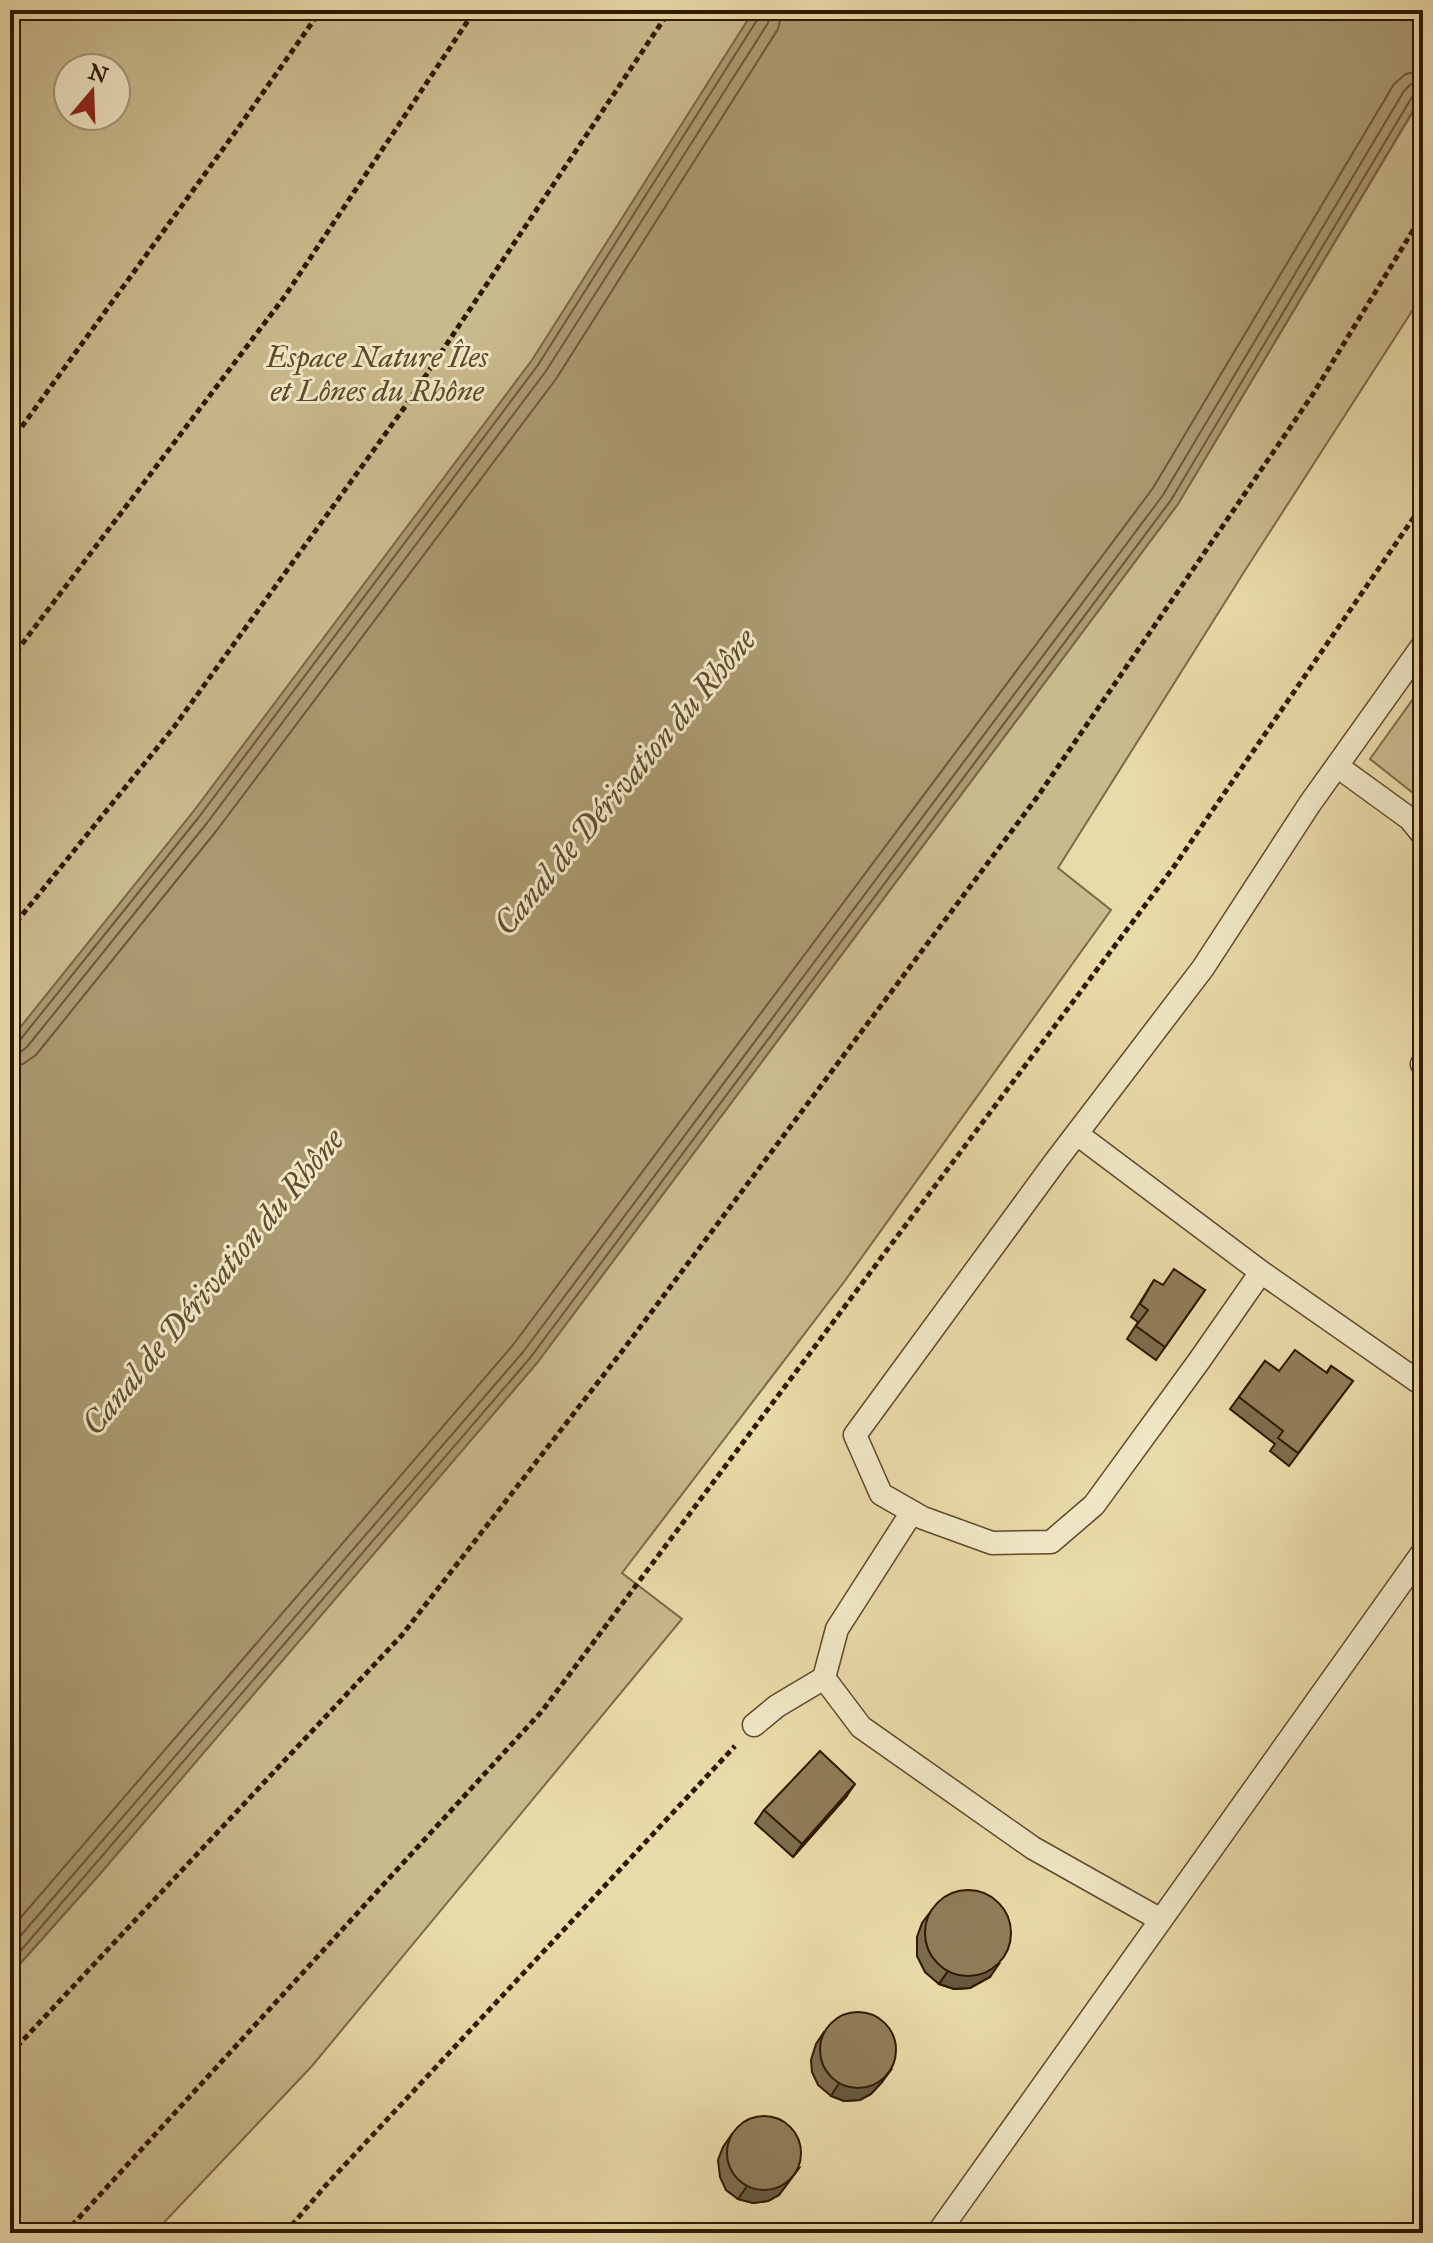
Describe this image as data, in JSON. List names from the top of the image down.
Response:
{
  "water": ["Canal de Dérivation du Rhône"],
  "parks": ["Espace Nature Îles et Lônes du Rhône"],
  "north": "top"
}
